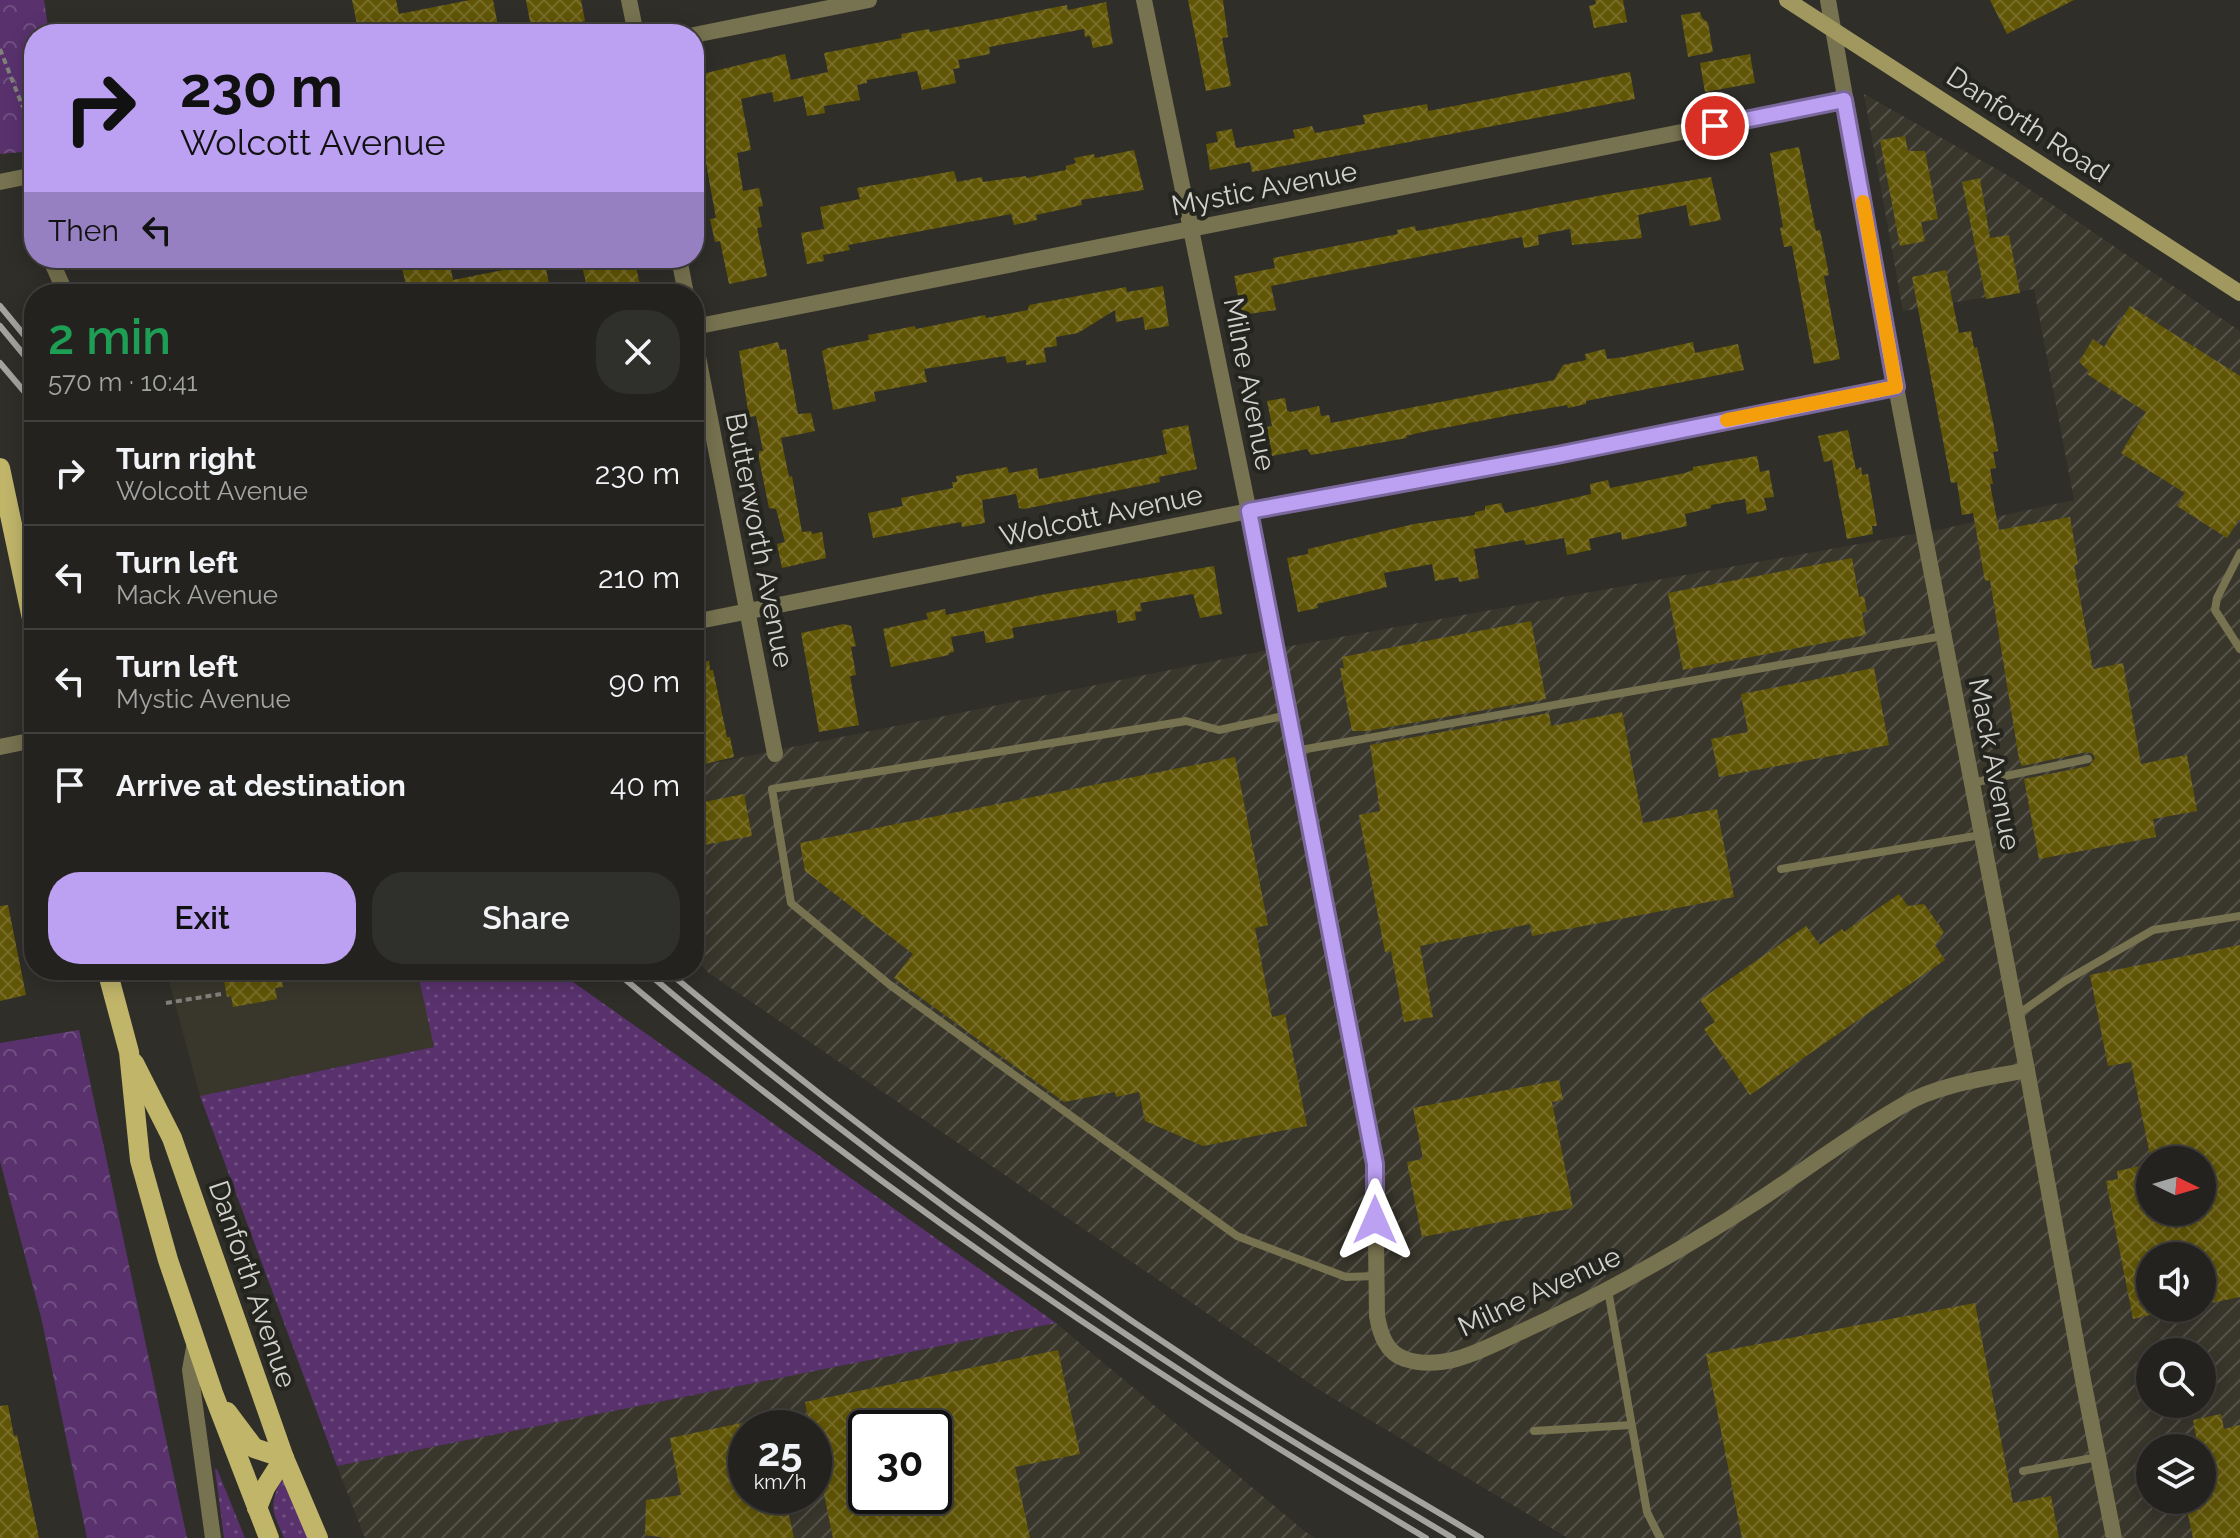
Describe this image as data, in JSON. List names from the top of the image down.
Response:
{
  "streets": {
    "main road": ["Danforth Road", "Danforth Avenue"],
    "street": [
      "Mystic Avenue",
      "Milne Avenue",
      "Wolcott Avenue",
      "Butterworth Avenue",
      "Mack Avenue"
    ]
  },
  "crossings": [
    ["Danforth Road", "Mack Avenue"],
    ["Mystic Avenue", "Milne Avenue"],
    ["Mystic Avenue", "Mack Avenue"],
    ["Milne Avenue", "Wolcott Avenue"],
    ["Milne Avenue", "Mack Avenue"],
    ["Wolcott Avenue", "Butterworth Avenue"],
    ["Wolcott Avenue", "Mack Avenue"]
  ],
  "north": "right",
  "page": {
    "turn": ["230 m", "Wolcott Avenue"],
    "then": "Then",
    "heading": ["2 min", "570 m · 10:41"],
    "list": [
      {
        "name": "Turn right",
        "note": "Wolcott Avenue",
        "value": "230 m"
      },
      {
        "name": "Turn left",
        "note": "Mack Avenue",
        "value": "210 m"
      },
      {
        "name": "Turn left",
        "note": "Mystic Avenue",
        "value": "90 m"
      },
      {
        "name": "Arrive at destination",
        "value": "40 m"
      }
    ],
    "buttons": ["Exit", "Share"],
    "speed": "25 km/h",
    "limit": "30"
  }
}
